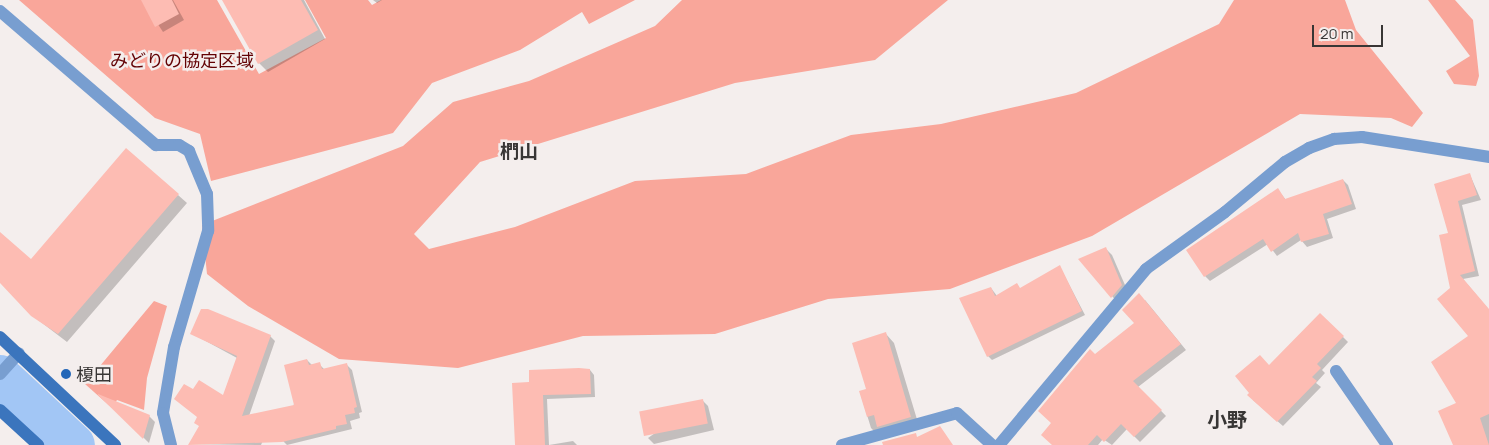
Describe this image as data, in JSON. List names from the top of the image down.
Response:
{
  "districts": ["椚山", "小野"],
  "parks": ["みどりの協定区域"],
  "places": ["榎田"],
  "scale_bar": "20 m"
}
